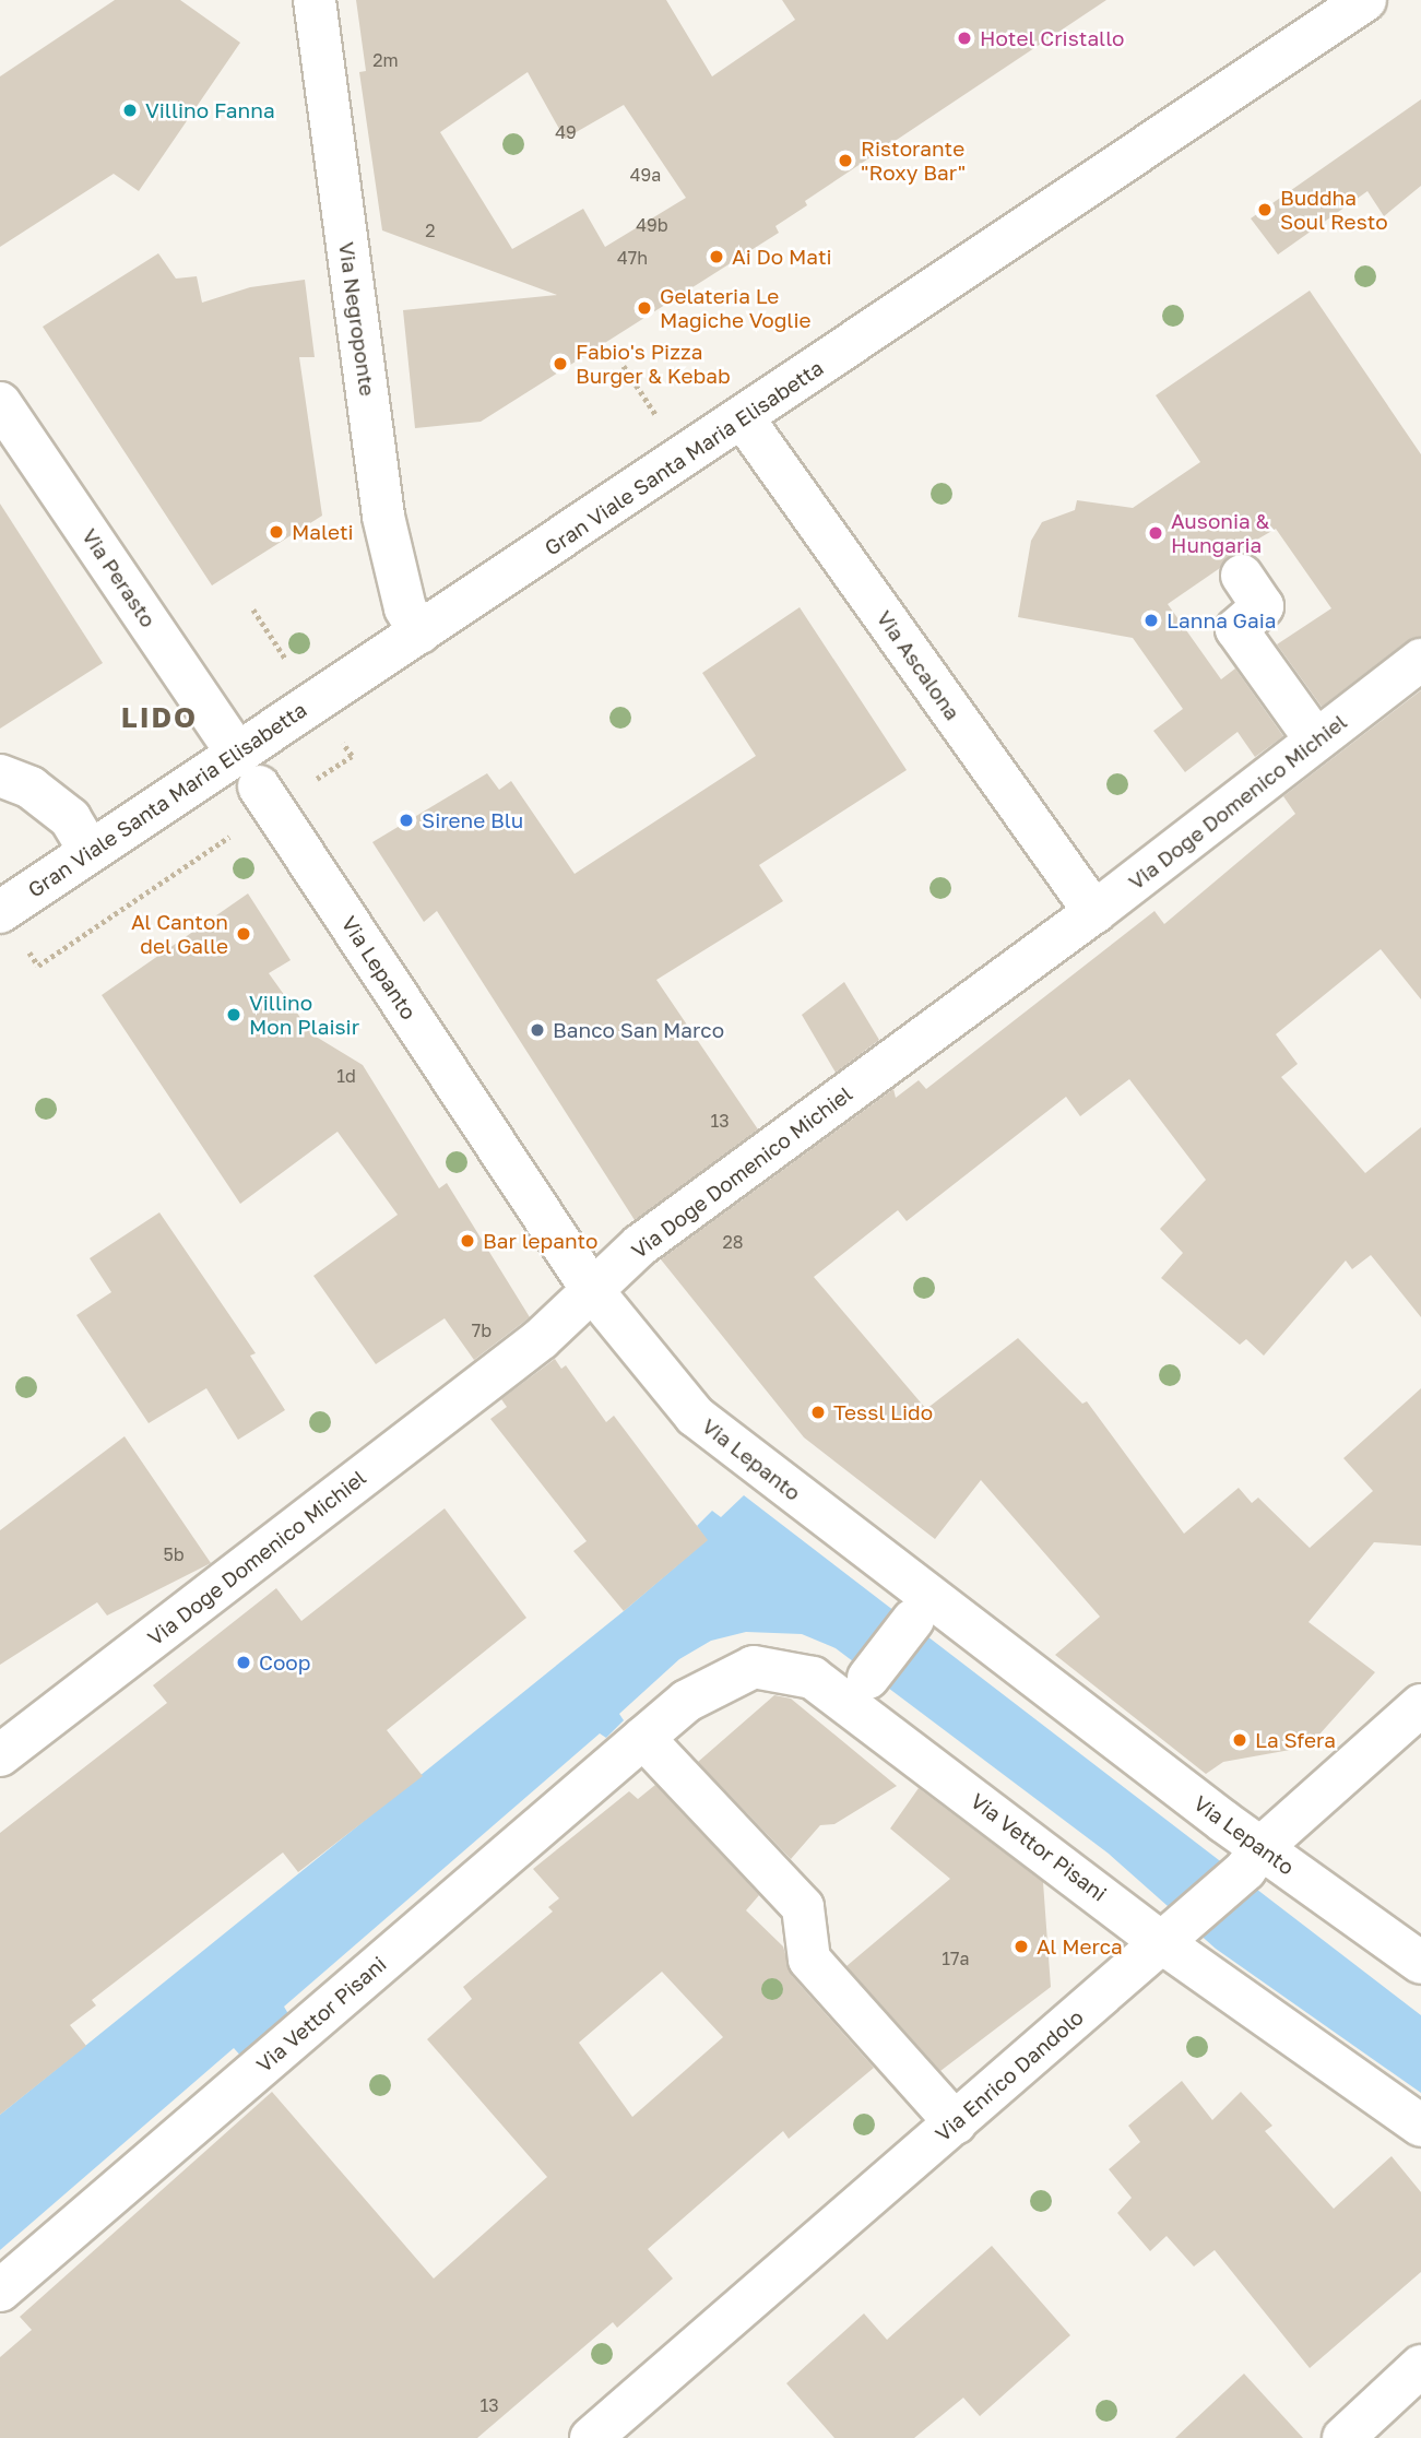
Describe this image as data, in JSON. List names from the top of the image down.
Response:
{
  "streets": {
    "street": [
      "Via Negroponte",
      "Gran Viale Santa Maria Elisabetta",
      "Via Perasto",
      "Via Ascalona",
      "Via Doge Domenico Michiel",
      "Via Lepanto",
      "Via Vettor Pisani",
      "Via Enrico Dandolo"
    ]
  },
  "crossings": [
    ["Via Negroponte", "Gran Viale Santa Maria Elisabetta"],
    ["Gran Viale Santa Maria Elisabetta", "Via Perasto"],
    ["Gran Viale Santa Maria Elisabetta", "Via Ascalona"],
    ["Gran Viale Santa Maria Elisabetta", "Via Lepanto"],
    ["Via Perasto", "Via Lepanto"],
    ["Via Ascalona", "Via Doge Domenico Michiel"],
    ["Via Doge Domenico Michiel", "Via Lepanto"],
    ["Via Lepanto", "Via Enrico Dandolo"],
    ["Via Vettor Pisani", "Via Enrico Dandolo"]
  ],
  "districts": ["LIDO"],
  "places": [
    "Hotel Cristallo",
    "Villino Fanna",
    "Ristorante \"Roxy Bar\"",
    "Buddha Soul Resto",
    "Ai Do Mati",
    "Gelateria Le Magiche Voglie",
    "Fabio's Pizza Burger & Kebab",
    "Maleti",
    "Ausonia & Hungaria",
    "Lanna Gaia",
    "Sirene Blu",
    "Al Canton del Galle",
    "Villino Mon Plaisir",
    "Banco San Marco",
    "Bar lepanto",
    "Tessl Lido",
    "Coop",
    "La Sfera",
    "Al Merca"
  ],
  "house_numbers": [
    "2m",
    "49",
    "49a",
    "49b",
    "2",
    "47h",
    "1d",
    "13",
    "28",
    "7b",
    "5b",
    "17a",
    "13"
  ]
}
